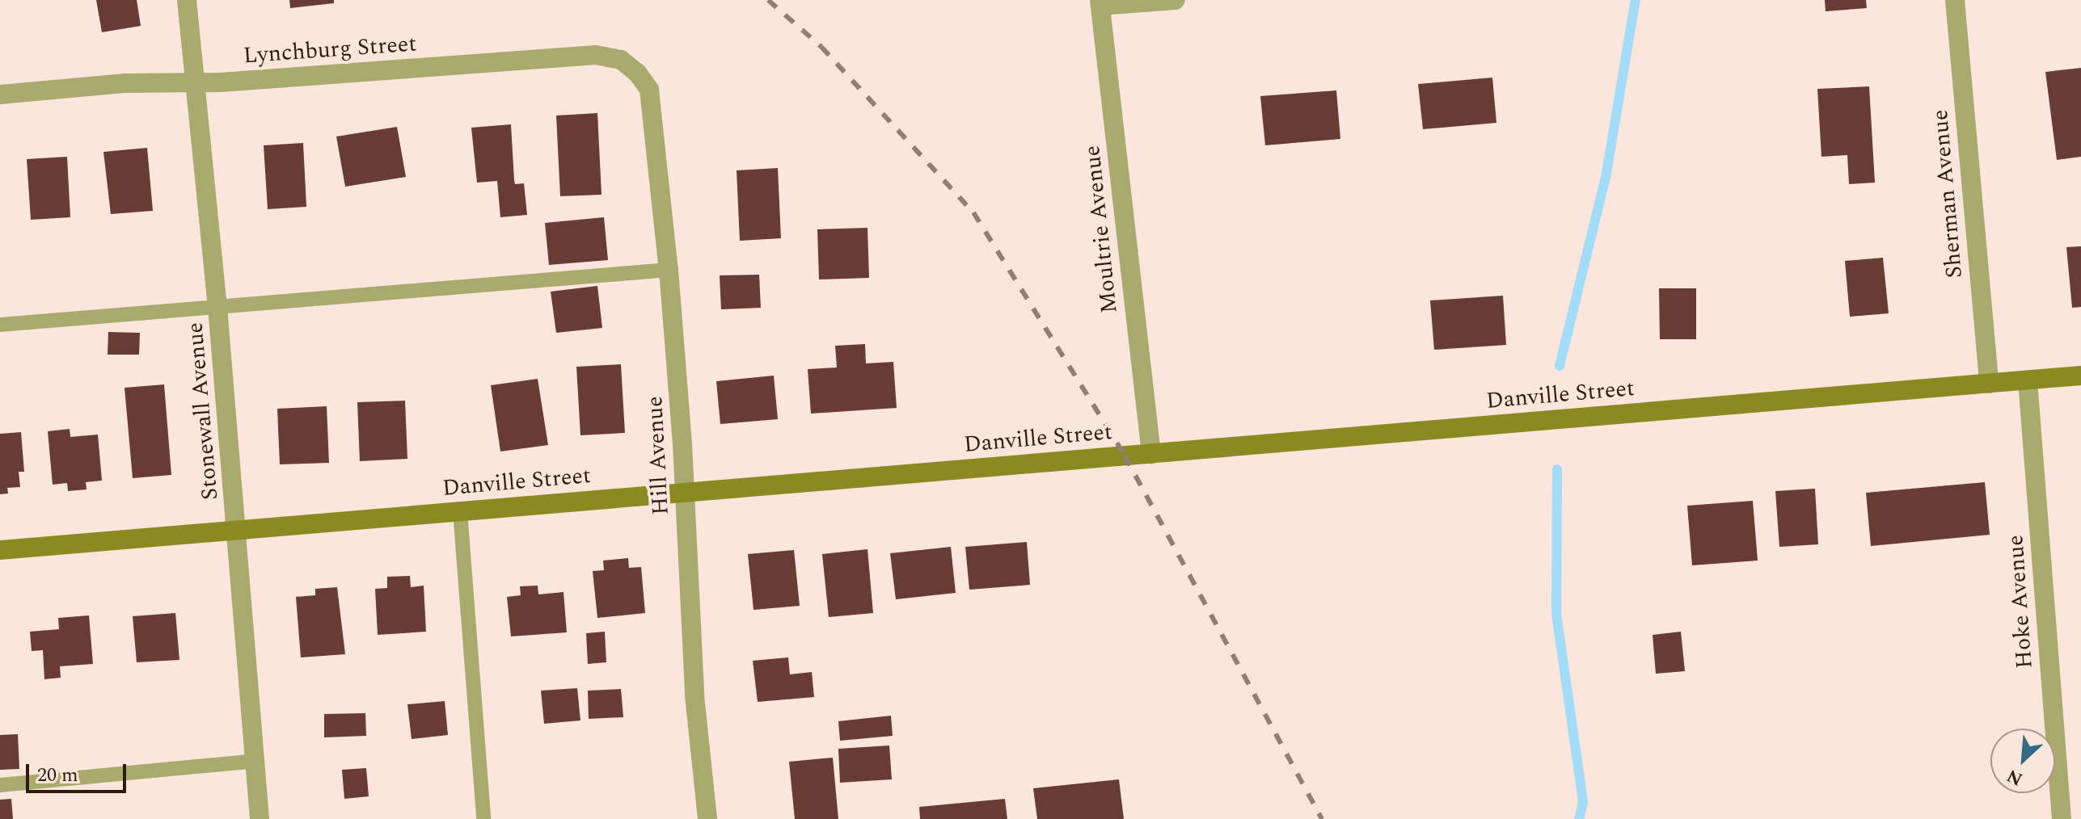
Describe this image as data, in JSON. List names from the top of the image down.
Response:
{
  "streets": {
    "street": [
      "Lynchburg Street",
      "Sherman Avenue",
      "Moultrie Avenue",
      "Danville Street",
      "Stonewall Avenue",
      "Hill Avenue",
      "Hoke Avenue"
    ]
  },
  "crossings": [
    ["Lynchburg Street", "Stonewall Avenue"],
    ["Lynchburg Street", "Hill Avenue"],
    ["Sherman Avenue", "Danville Street"],
    ["Moultrie Avenue", "Danville Street"],
    ["Danville Street", "Stonewall Avenue"],
    ["Danville Street", "Hill Avenue"],
    ["Danville Street", "Hoke Avenue"]
  ],
  "scale_bar": "20 m",
  "north": "bottom left"
}
